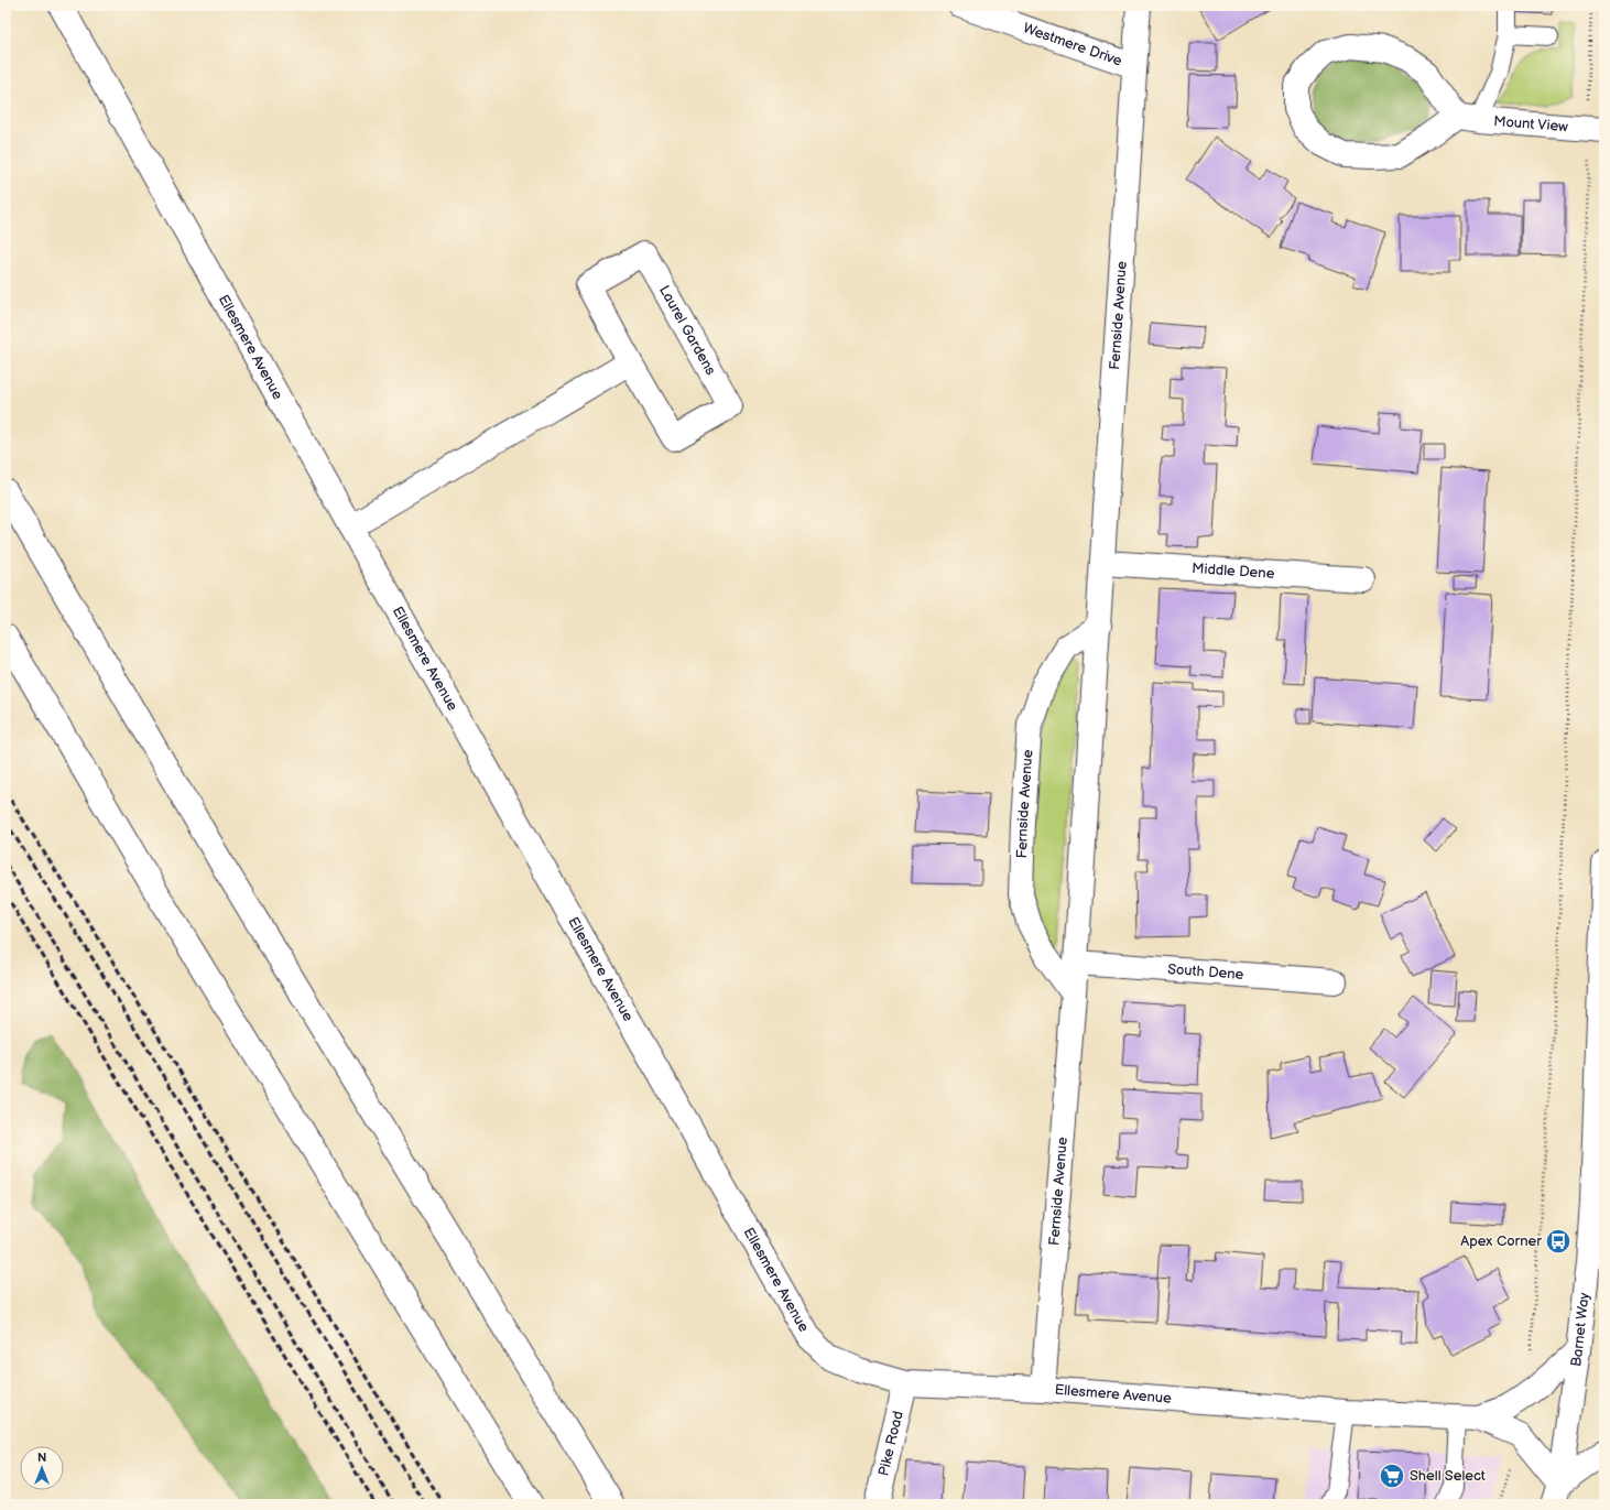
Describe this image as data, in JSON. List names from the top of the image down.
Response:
{
  "streets": {
    "main road": [
      "Westmere Drive",
      "Mount View",
      "Fernside Avenue",
      "Laurel Gardens",
      "Ellesmere Avenue",
      "Middle Dene",
      "South Dene",
      "Barnet Way",
      "Pike Road"
    ]
  },
  "crossings": [
    ["Westmere Drive", "Fernside Avenue"],
    ["Fernside Avenue", "Ellesmere Avenue"],
    ["Fernside Avenue", "Middle Dene"],
    ["Fernside Avenue", "South Dene"],
    ["Ellesmere Avenue", "Barnet Way"],
    ["Ellesmere Avenue", "Pike Road"]
  ],
  "places": {
    "bus stop": ["Apex Corner"],
    "supermarket": ["Shell Select"]
  },
  "north": "top"
}
